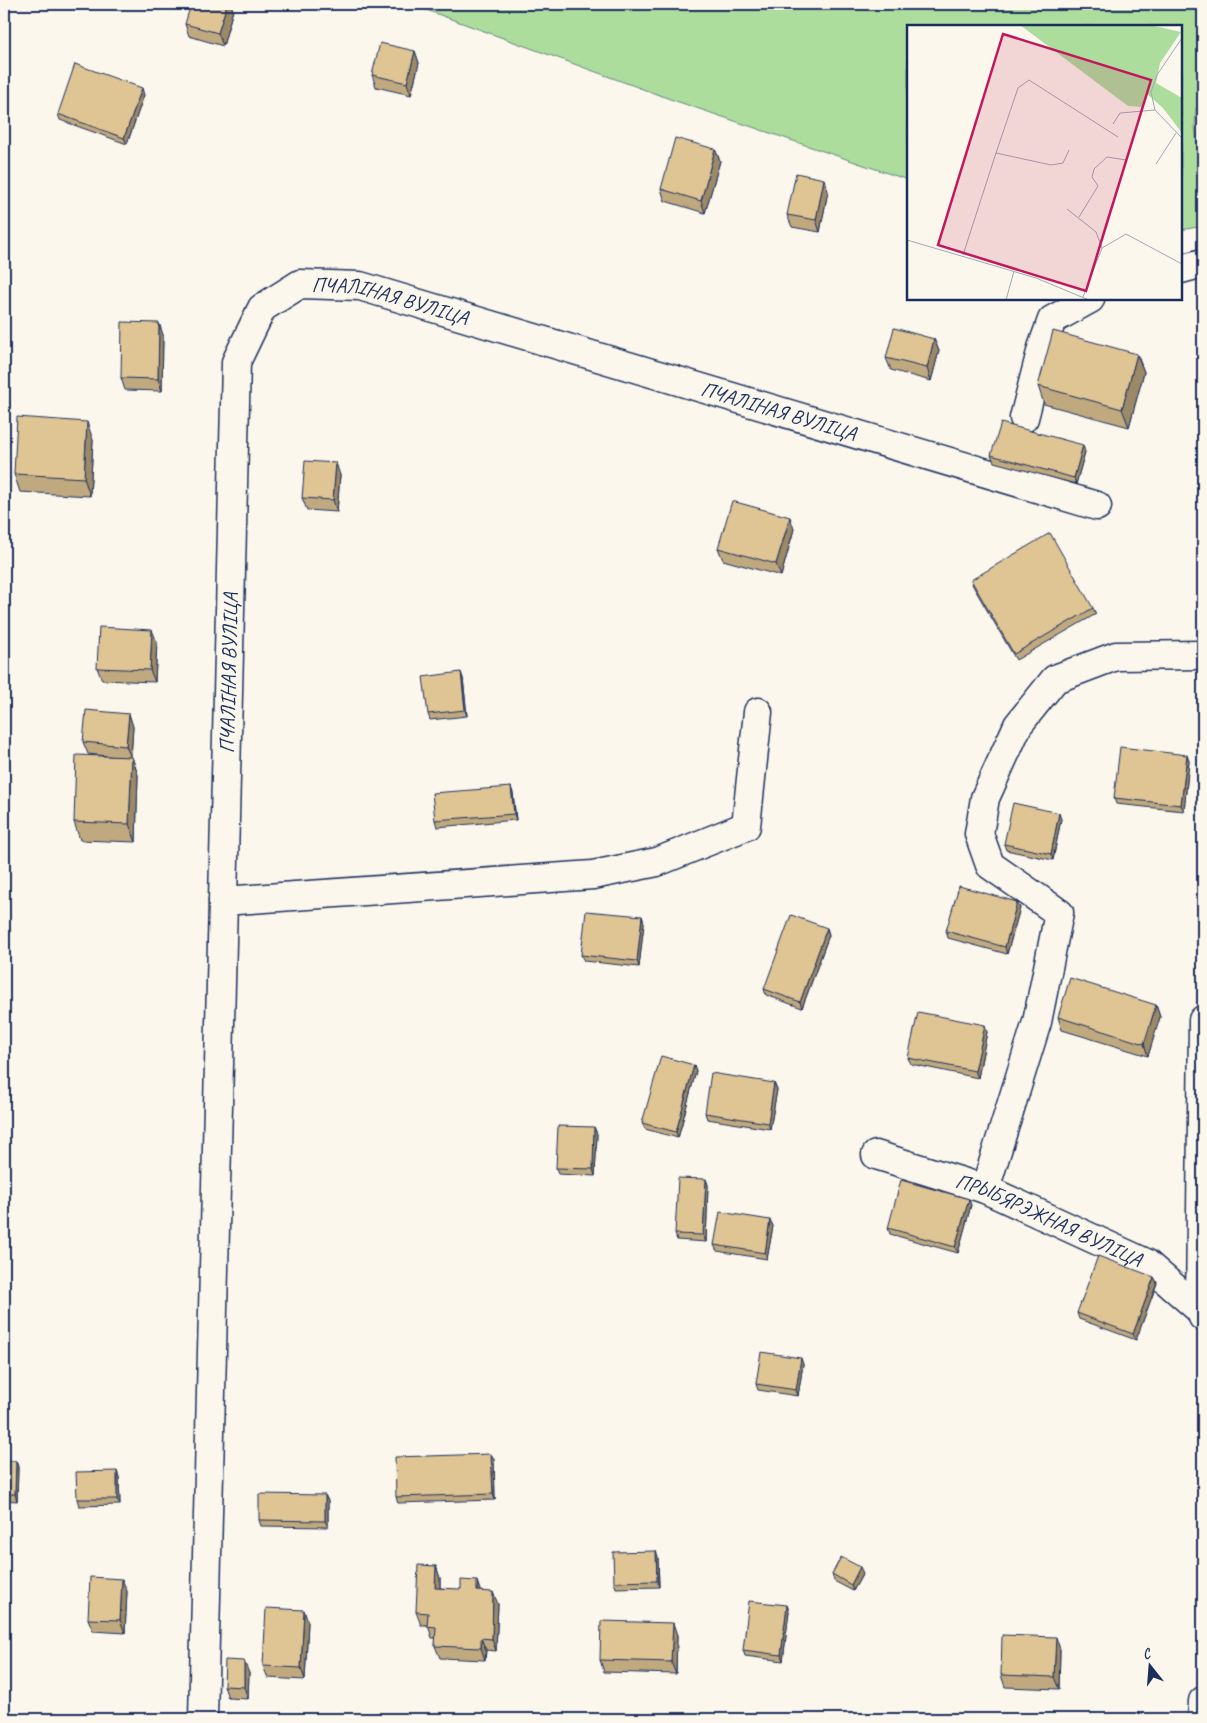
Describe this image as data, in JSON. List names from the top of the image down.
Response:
{
  "streets": {
    "street": ["ПЧАЛІНАЯ ВУЛІЦА", "ПРЫБЯРЭЖНАЯ ВУЛІЦА"]
  },
  "north": "top"
}
